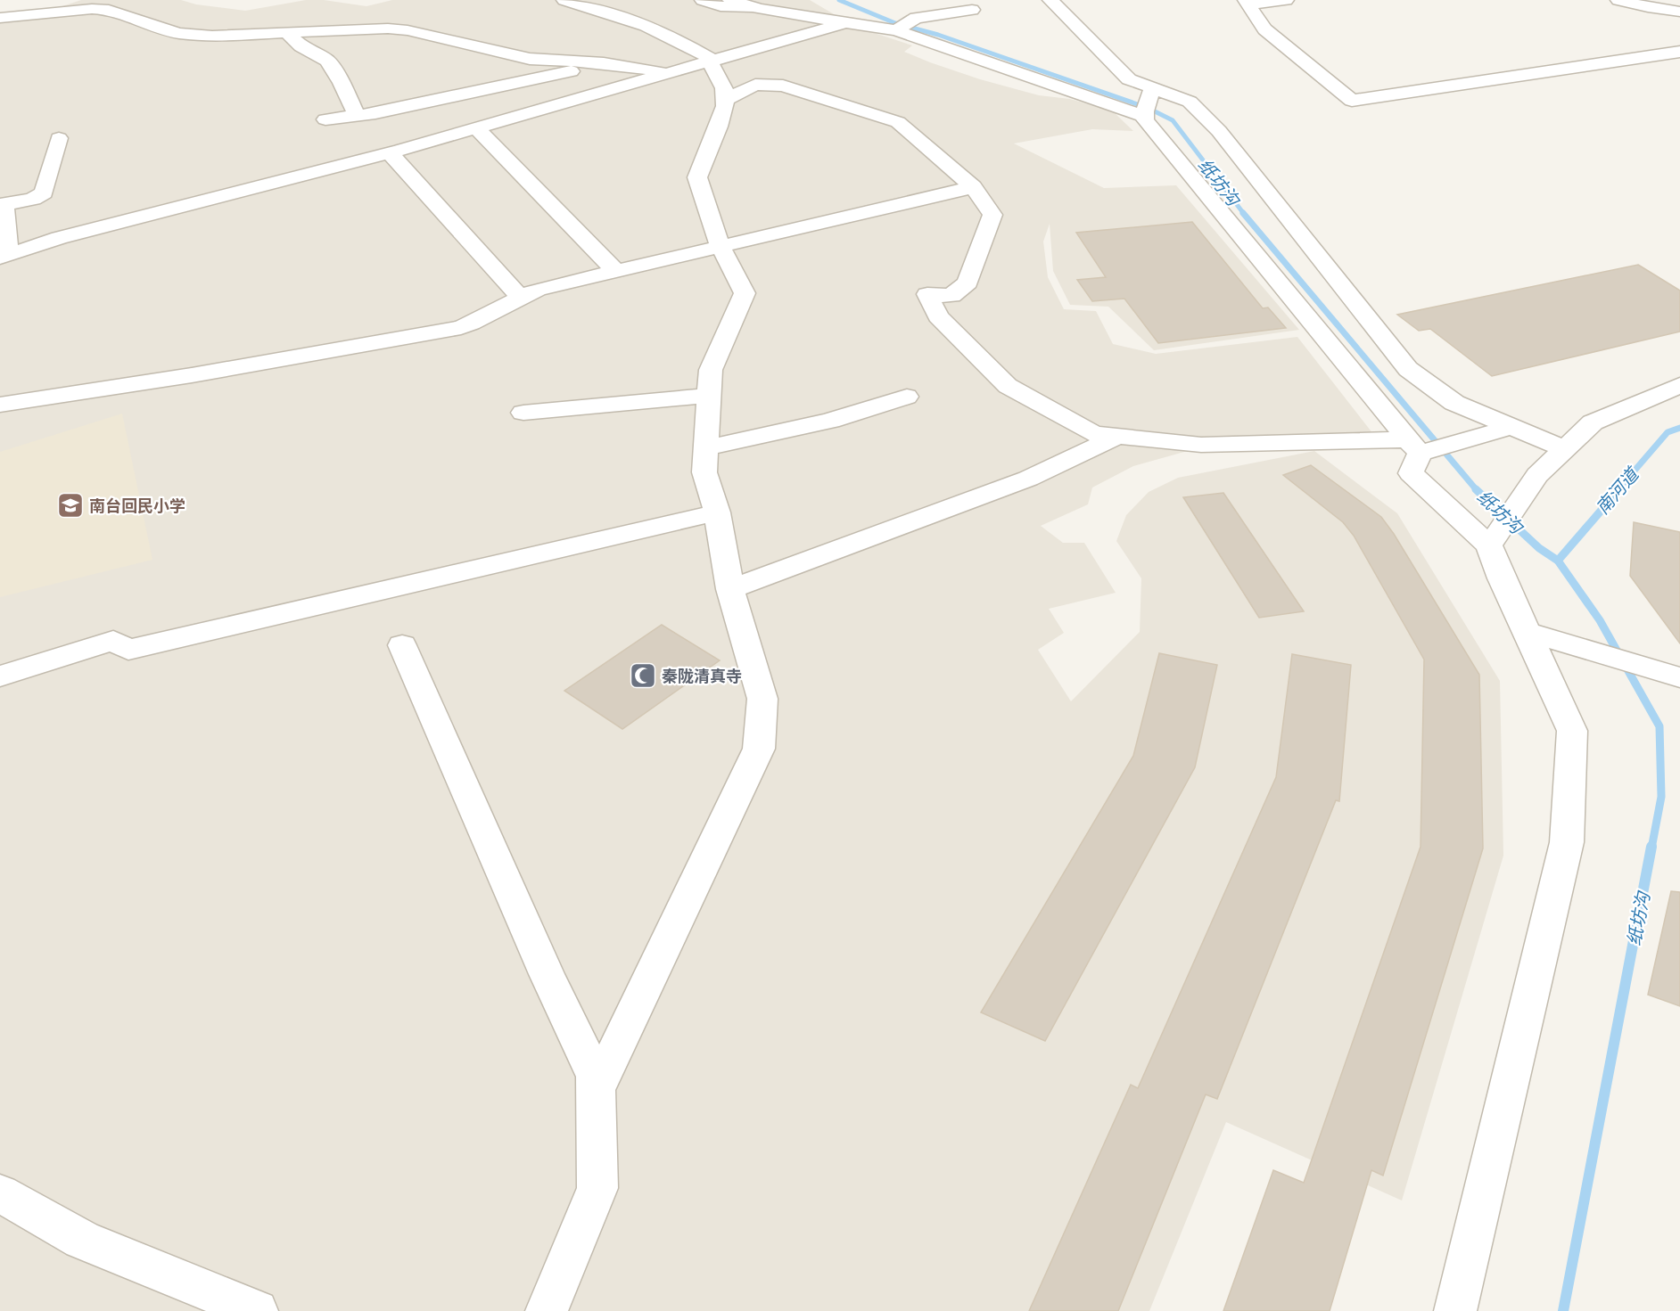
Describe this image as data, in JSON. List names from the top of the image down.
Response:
{
  "water": ["纸坊沟", "南河道"],
  "places": {
    "school or university": ["南台回民小学"],
    "mosque": ["秦陇清真寺"]
  }
}
